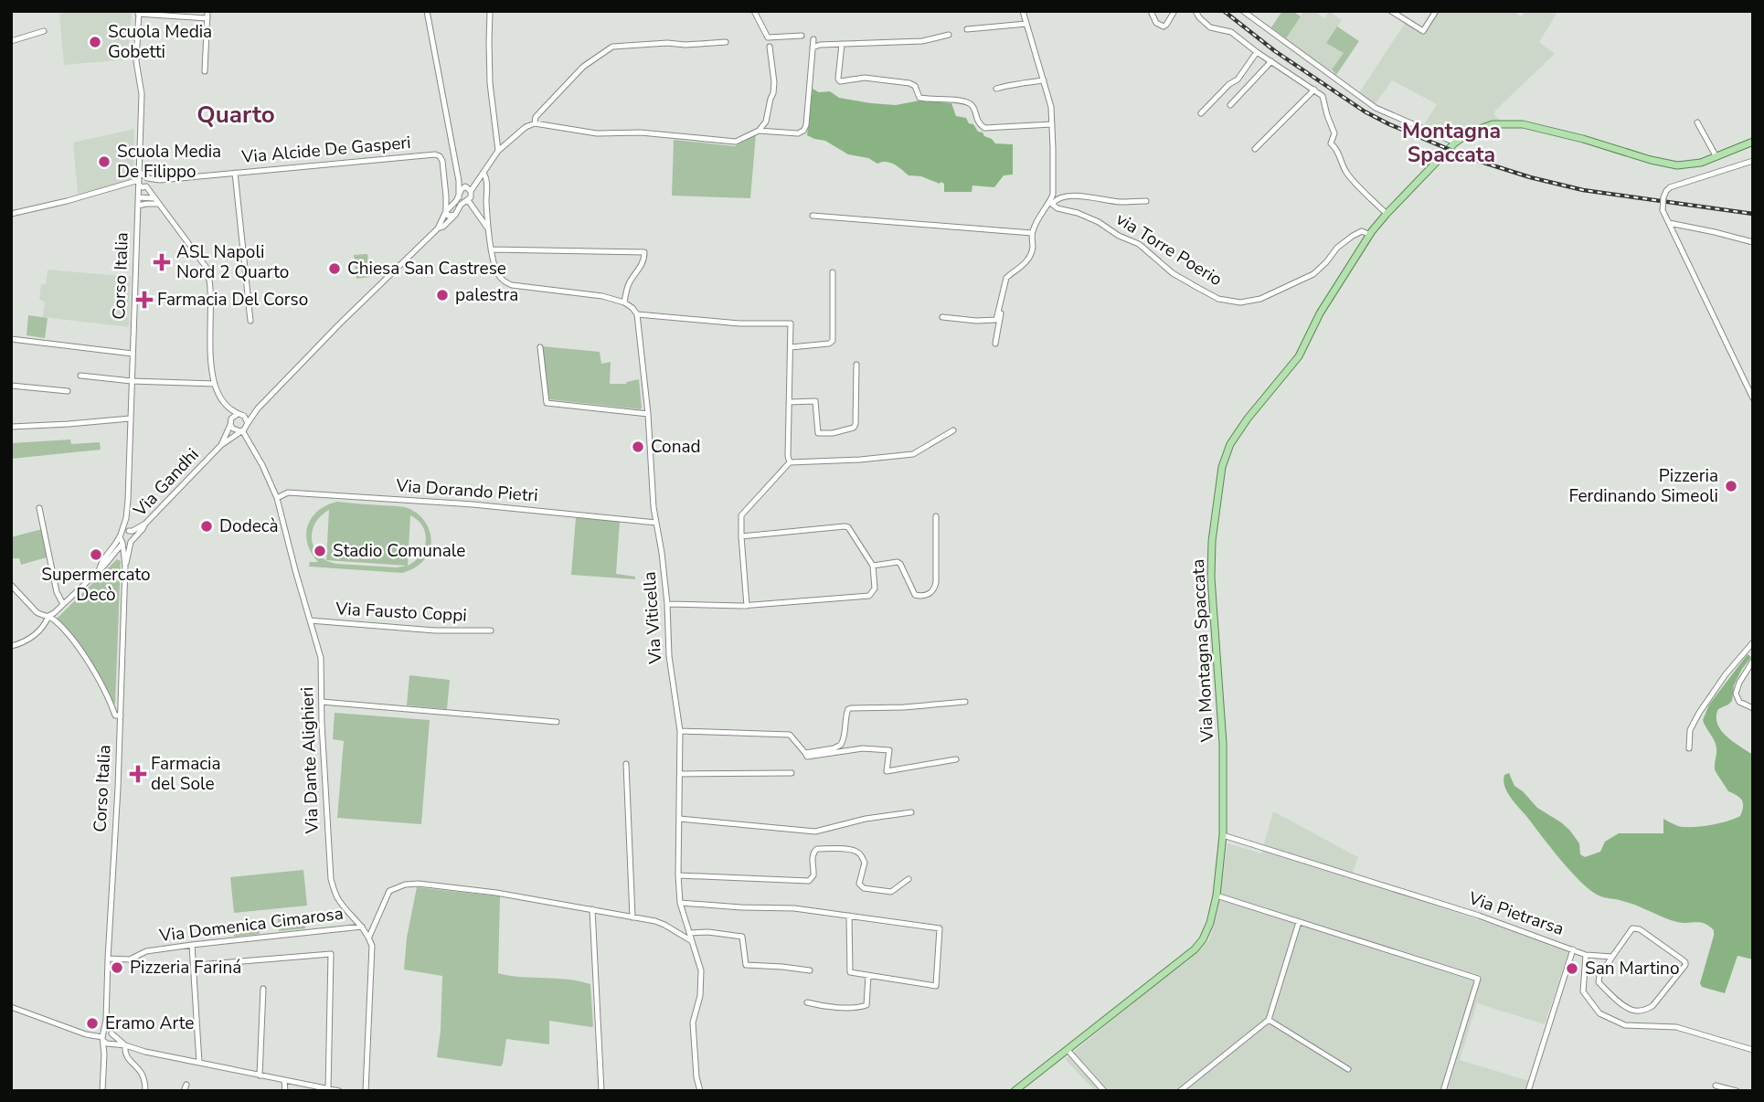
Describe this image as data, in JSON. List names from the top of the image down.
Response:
{
  "streets": {
    "main road": ["Via Montagna Spaccata"],
    "street": [
      "Via Alcide De Gasperi",
      "via Torre Poerio",
      "Corso Italia",
      "Via Gandhi",
      "Via Dorando Pietri",
      "Via Fausto Coppi",
      "Via Viticella",
      "Via Dante Alighieri",
      "Via Pietrarsa",
      "Via Domenica Cimarosa"
    ]
  },
  "crossings": [
    ["Via Alcide De Gasperi", "Corso Italia"],
    ["via Torre Poerio", "Via Montagna Spaccata"],
    ["Corso Italia", "Via Gandhi"],
    ["Corso Italia", "Via Domenica Cimarosa"],
    ["Via Gandhi", "Via Dante Alighieri"],
    ["Via Dorando Pietri", "Via Viticella"],
    ["Via Dorando Pietri", "Via Dante Alighieri"],
    ["Via Fausto Coppi", "Via Dante Alighieri"],
    ["Via Montagna Spaccata", "Via Pietrarsa"],
    ["Via Dante Alighieri", "Via Domenica Cimarosa"]
  ],
  "districts": ["Quarto", "Montagna Spaccata"],
  "places": {
    "other": [
      "Scuola Media Gobetti",
      "Scuola Media De Filippo",
      "Chiesa San Castrese",
      "palestra",
      "Conad",
      "Pizzeria Ferdinando Simeoli",
      "Dodecà",
      "Stadio Comunale",
      "Supermercato Decò",
      "Pizzeria Fariná",
      "San Martino",
      "Eramo Arte"
    ],
    "health": ["ASL Napoli Nord 2 Quarto", "Farmacia Del Corso", "Farmacia del Sole"]
  }
}
